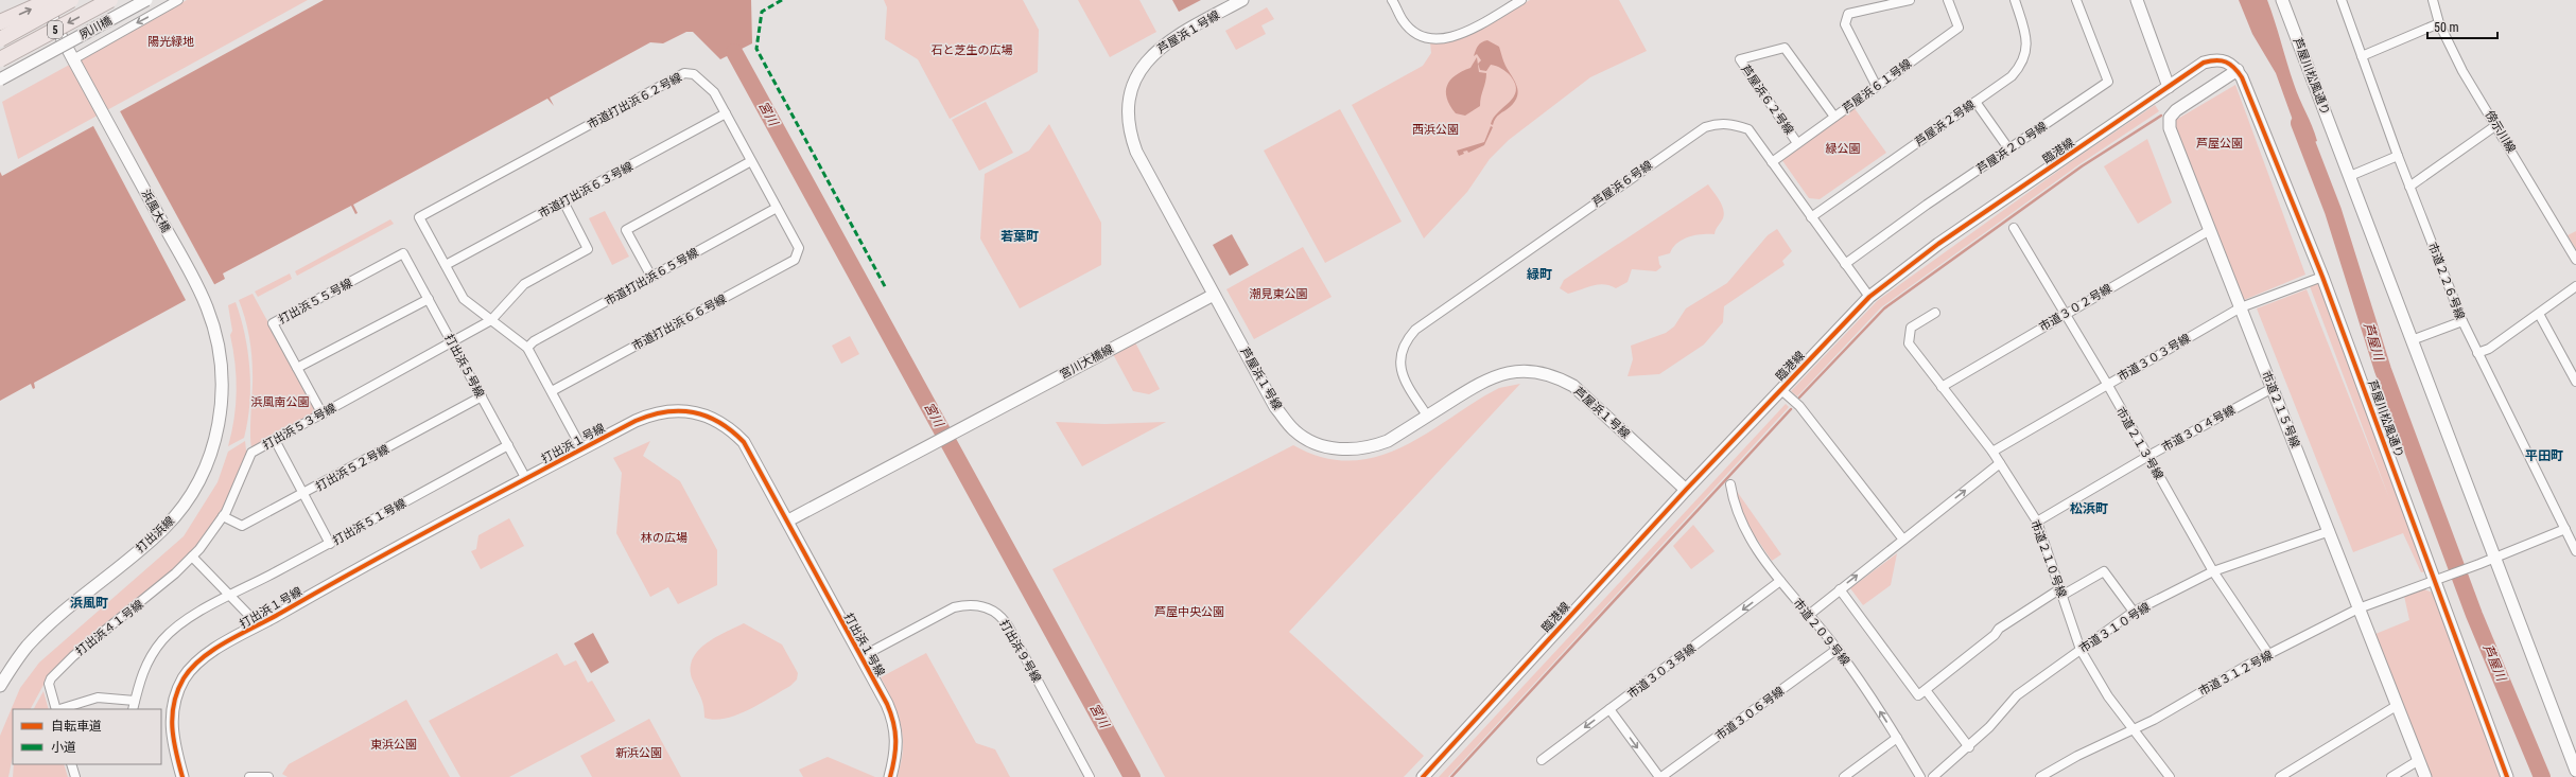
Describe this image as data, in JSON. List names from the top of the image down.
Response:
{
  "streets": {
    "highway": ["5"],
    "street": [
      "夙川橋",
      "芦屋浜１号線",
      "芦屋川松風通り",
      "芦屋浜６１号線",
      "芦屋浜６２号線",
      "市道打出浜６２号線",
      "芦屋浜２号線",
      "傍示川線",
      "芦屋浜２０号線",
      "臨港線",
      "芦屋浜６号線",
      "市道打出浜６３号線",
      "浜風大橋",
      "市道打出浜６５号線",
      "市道２２６号線",
      "打出浜５５号線",
      "市道３０２号線",
      "市道打出浜６６号線",
      "市道３０３号線",
      "宮川大橋線",
      "打出浜５号線",
      "市道２１５号線",
      "打出浜５３号線",
      "市道３０４号線",
      "打出浜１号線",
      "市道２１３号線",
      "打出浜５２号線",
      "打出浜５１号線",
      "打出浜線",
      "市道２１０号線",
      "打出浜４１号線",
      "市道３１０号線",
      "市道２０９号線",
      "打出浜９号線",
      "市道３１２号線",
      "市道３０６号線"
    ]
  },
  "crossings": [
    ["芦屋浜１号線", "臨港線"],
    ["芦屋浜１号線", "芦屋浜６号線"],
    ["芦屋浜１号線", "宮川大橋線"],
    ["芦屋川松風通り", "臨港線"],
    ["芦屋川松風通り", "市道３０３号線"],
    ["芦屋川松風通り", "市道２１５号線"],
    ["芦屋川松風通り", "市道３１２号線"],
    ["芦屋浜６１号線", "芦屋浜６２号線"],
    ["芦屋浜６１号線", "芦屋浜６号線"],
    ["市道打出浜６２号線", "市道打出浜６３号線"],
    ["市道打出浜６２号線", "市道打出浜６５号線"],
    ["市道打出浜６２号線", "市道打出浜６６号線"],
    ["芦屋浜２号線", "芦屋浜６号線"],
    ["芦屋浜２０号線", "芦屋浜６号線"],
    ["臨港線", "芦屋浜６号線"],
    ["臨港線", "市道２１５号線"],
    ["市道打出浜６３号線", "打出浜５３号線"],
    ["浜風大橋", "打出浜線"],
    ["打出浜５５号線", "打出浜５号線"],
    ["打出浜５５号線", "打出浜５３号線"],
    ["市道３０２号線", "市道２１５号線"],
    ["市道３０２号線", "市道２１３号線"],
    ["市道３０２号線", "市道２１０号線"],
    ["市道３０３号線", "市道２１５号線"],
    ["市道３０３号線", "市道２１３号線"],
    ["市道３０３号線", "市道２１０号線"],
    ["市道３０３号線", "市道２０９号線"],
    ["宮川大橋線", "打出浜１号線"],
    ["打出浜５号線", "打出浜５３号線"],
    ["打出浜５号線", "打出浜１号線"],
    ["打出浜５号線", "打出浜５２号線"],
    ["打出浜５号線", "打出浜５１号線"],
    ["市道２１５号線", "市道３０４号線"],
    ["市道２１５号線", "市道３１０号線"],
    ["市道２１５号線", "市道３１２号線"],
    ["打出浜５３号線", "打出浜５２号線"],
    ["打出浜５３号線", "打出浜４１号線"],
    ["市道３０４号線", "市道２１３号線"],
    ["市道３０４号線", "市道２１０号線"],
    ["打出浜１号線", "打出浜９号線"],
    ["市道２１３号線", "市道３１０号線"],
    ["市道２１３号線", "市道３１２号線"],
    ["市道２１０号線", "市道３１０号線"],
    ["市道２１０号線", "市道３１２号線"],
    ["市道２０９号線", "市道３０６号線"]
  ],
  "one_way": ["市道３０３号線"],
  "districts": [
    "若葉町",
    "緑町",
    "平田町",
    "松浜町",
    "浜風町"
  ],
  "water": ["宮川", "芦屋川"],
  "parks": [
    "陽光緑地",
    "石と芝生の広場",
    "西浜公園",
    "芦屋公園",
    "緑公園",
    "潮見東公園",
    "浜風南公園",
    "林の広場",
    "芦屋中央公園",
    "東浜公園",
    "新浜公園"
  ],
  "legend": ["自転車道", "小道"],
  "scale_bar": "50 m"
}
